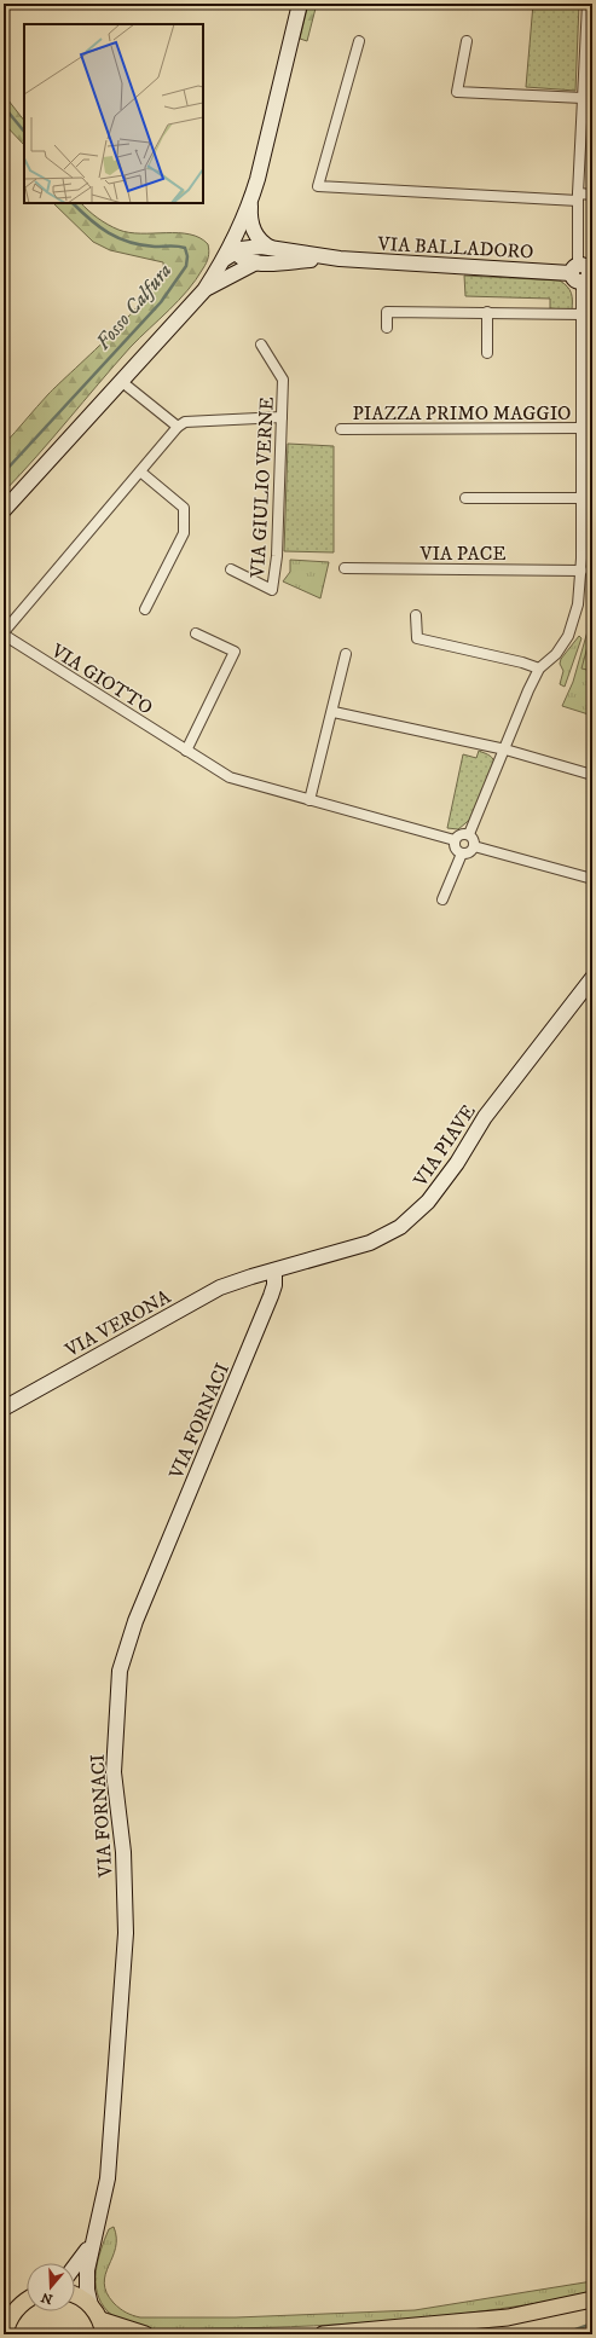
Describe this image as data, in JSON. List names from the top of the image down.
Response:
{
  "streets": {
    "street": [
      "VIA BALLADORO",
      "PIAZZA PRIMO MAGGIO",
      "VIA GIULIO VERNE",
      "VIA PACE",
      "VIA GIOTTO",
      "VIA PIAVE",
      "VIA VERONA",
      "VIA FORNACI"
    ]
  },
  "crossings": [
    ["VIA PIAVE", "VIA VERONA"],
    ["VIA PIAVE", "VIA FORNACI"]
  ],
  "water": ["Fosso Calfura"],
  "north": "bottom"
}
